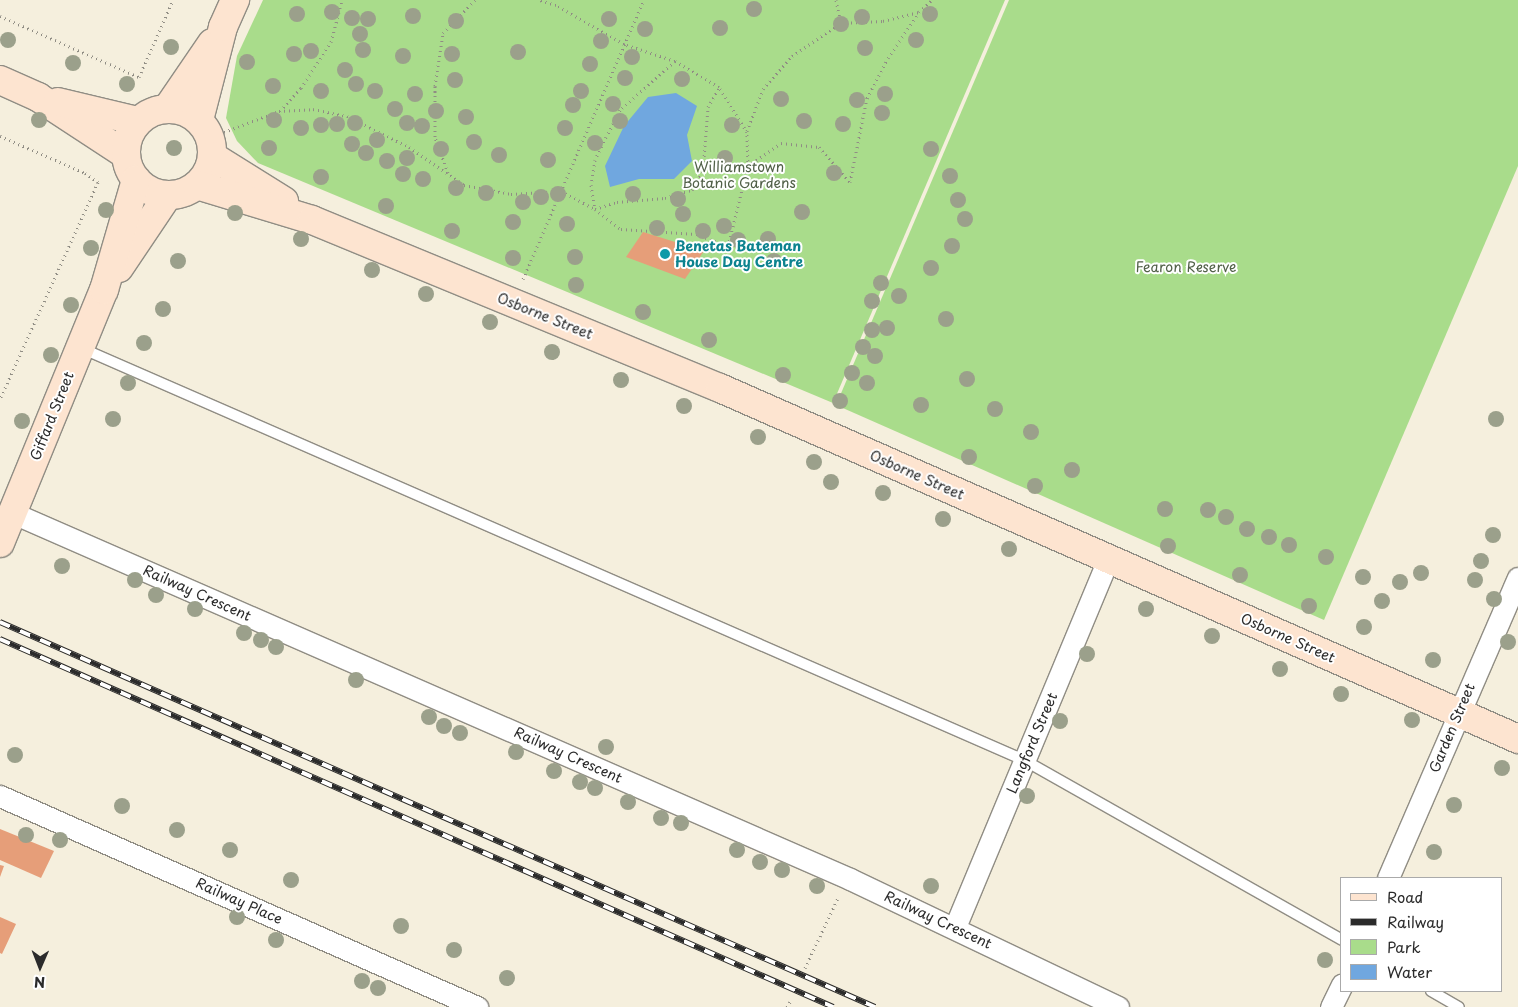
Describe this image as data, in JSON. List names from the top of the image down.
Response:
{
  "streets": {
    "street": [
      "Osborne Street",
      "Giffard Street",
      "Railway Crescent",
      "Garden Street",
      "Langford Street",
      "Railway Place"
    ]
  },
  "crossings": [
    ["Osborne Street", "Giffard Street"],
    ["Osborne Street", "Garden Street"],
    ["Osborne Street", "Langford Street"],
    ["Giffard Street", "Railway Crescent"],
    ["Railway Crescent", "Langford Street"]
  ],
  "parks": ["Williamstown Botanic Gardens", "Fearon Reserve"],
  "places": ["Benetas Bateman House Day Centre"],
  "legend": [
    "Road",
    "Railway",
    "Park",
    "Water"
  ],
  "north": "bottom"
}
